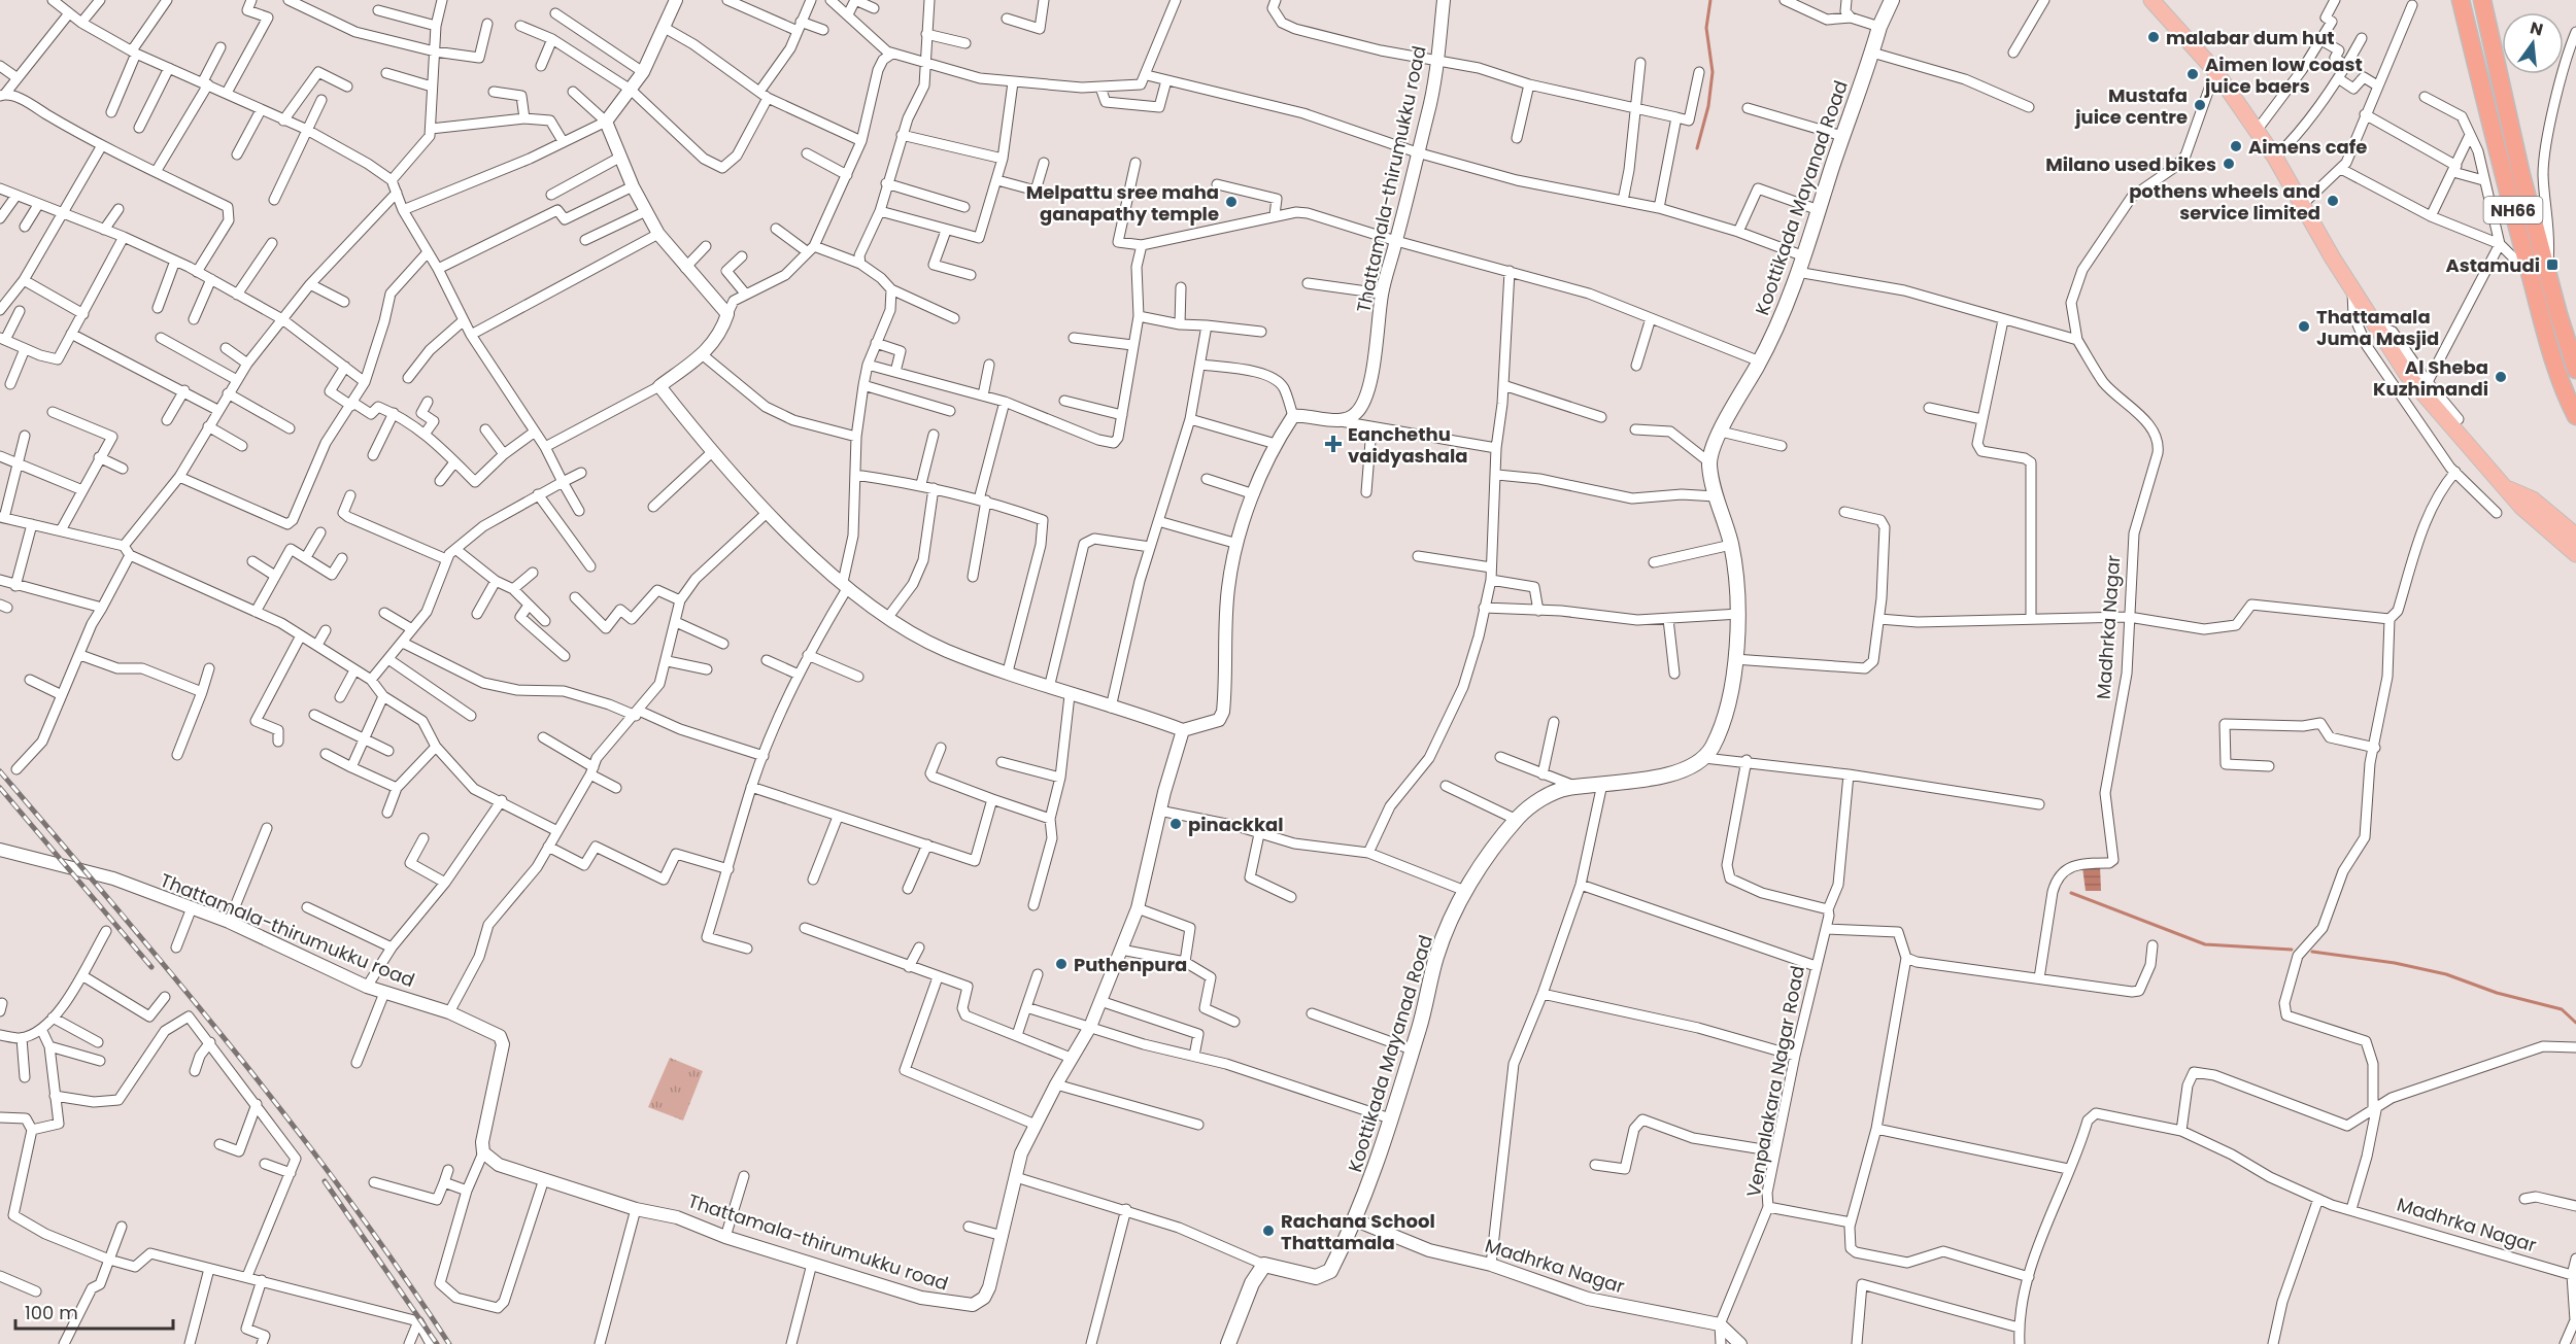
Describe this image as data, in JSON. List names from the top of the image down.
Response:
{
  "streets": {
    "highway": ["NH66"],
    "main road": ["Koottikada Mayanad Road"],
    "street": ["Thattamala-thirumukku road", "Madhrka Nagar", "Venpalakara Nagar Road"]
  },
  "crossings": [
    ["Koottikada Mayanad Road", "Madhrka Nagar"],
    ["Madhrka Nagar", "Venpalakara Nagar Road"]
  ],
  "places": {
    "other": [
      "malabar dum hut",
      "Aimen low coast juice baers",
      "Mustafa juice centre",
      "Aimens cafe",
      "Milano used bikes",
      "pothens wheels and service limited",
      "Melpattu sree maha ganapathy temple",
      "Thattamala Juma Masjid",
      "Al Sheba Kuzhimandi",
      "pinackkal",
      "Puthenpura",
      "Rachana School Thattamala"
    ],
    "transit": ["Astamudi"],
    "health": ["Eanchethu vaidyashala"]
  },
  "scale_bar": "100 m",
  "north": "top"
}
